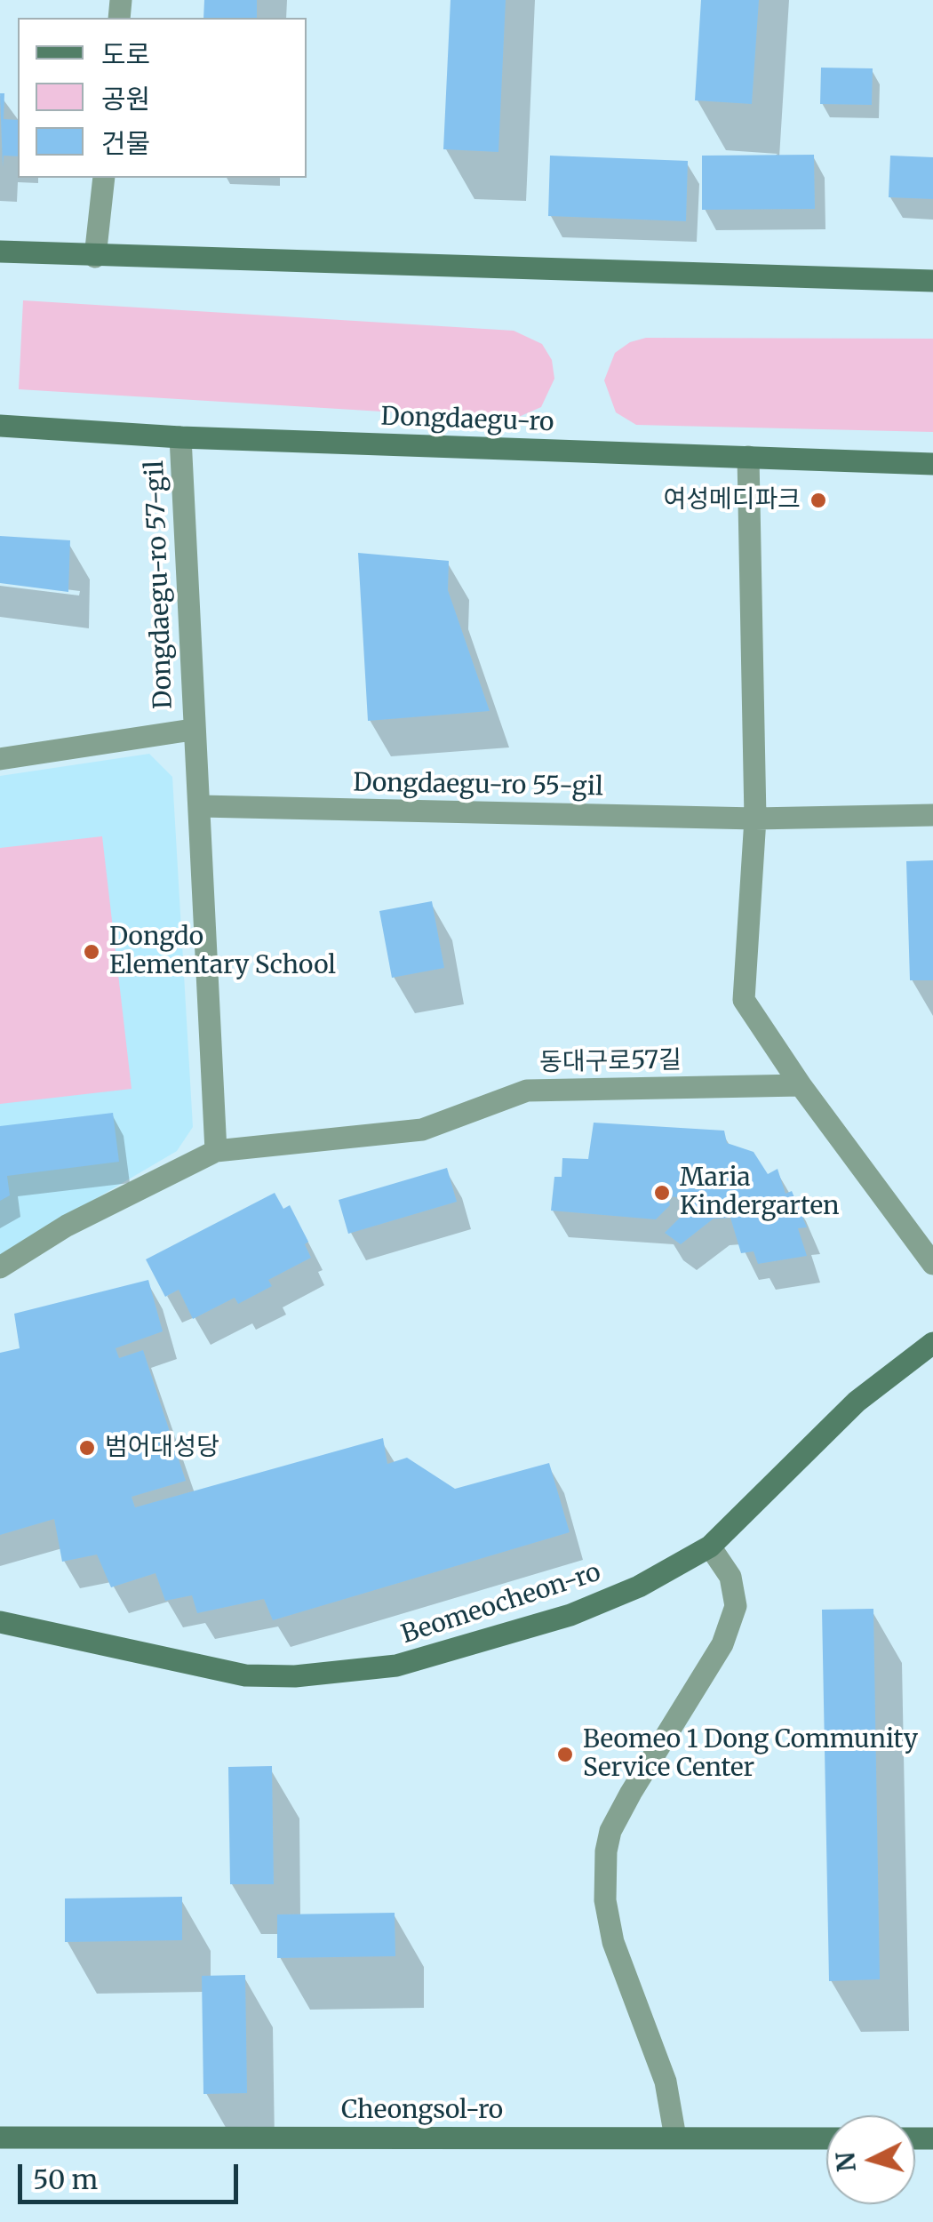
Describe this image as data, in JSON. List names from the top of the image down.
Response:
{
  "streets": {
    "main road": ["Dongdaegu-ro", "Beomeocheon-ro", "Cheongsol-ro"],
    "street": ["Dongdaegu-ro 57-gil", "Dongdaegu-ro 55-gil", "동대구로57길"]
  },
  "crossings": [
    ["Dongdaegu-ro", "Dongdaegu-ro 57-gil"],
    ["Dongdaegu-ro 57-gil", "Dongdaegu-ro 55-gil"],
    ["Dongdaegu-ro 57-gil", "동대구로57길"]
  ],
  "places": [
    "여성메디파크",
    "Dongdo Elementary School",
    "Maria Kindergarten",
    "범어대성당",
    "Beomeo 1 Dong Community Service Center"
  ],
  "legend": ["도로", "공원", "건물"],
  "scale_bar": "50 m",
  "north": "left"
}
